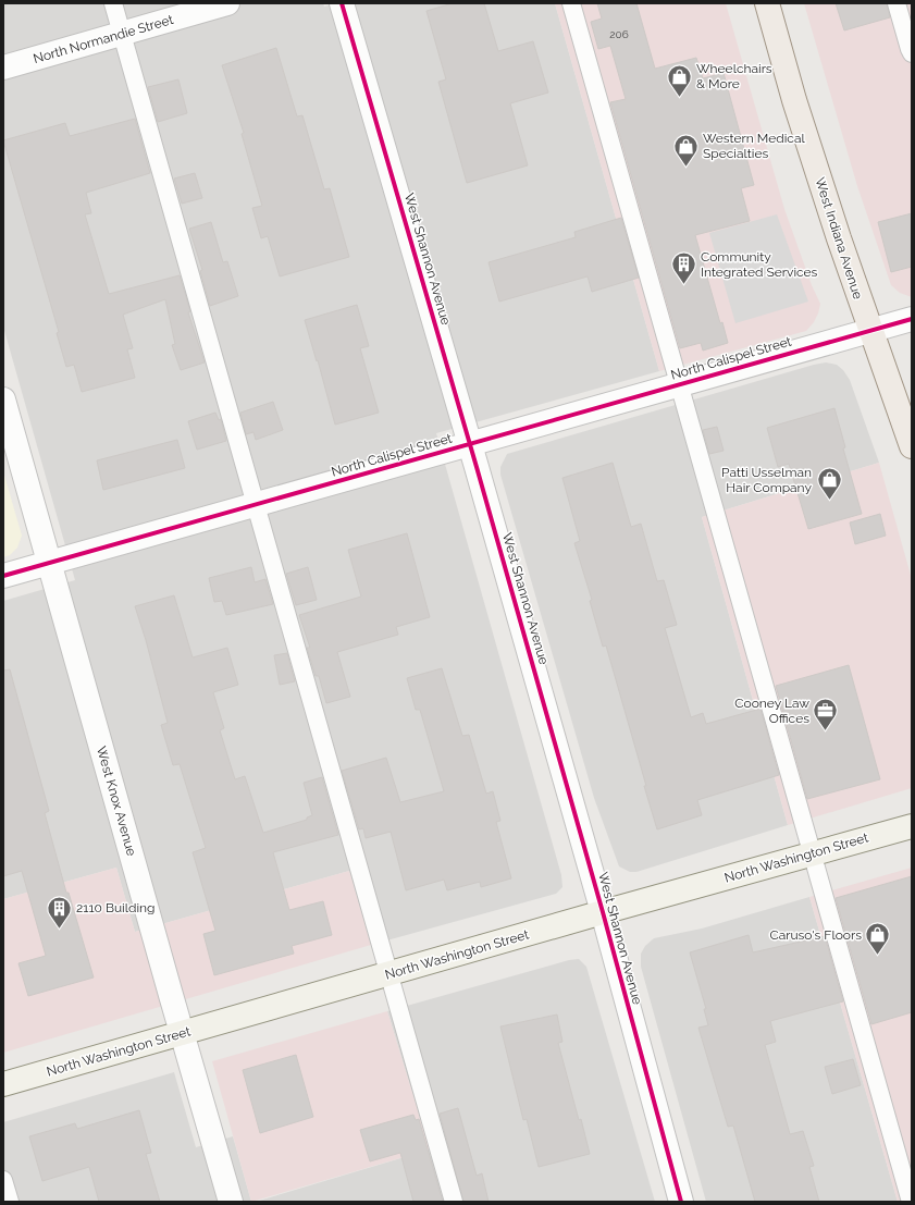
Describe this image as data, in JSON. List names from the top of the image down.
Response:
{
  "streets": {
    "main road": ["West Indiana Avenue", "North Washington Street"],
    "street": [
      "North Normandie Street",
      "West Shannon Avenue",
      "North Calispel Street",
      "West Knox Avenue"
    ]
  },
  "crossings": [
    ["West Indiana Avenue", "North Calispel Street"],
    ["West Shannon Avenue", "North Calispel Street"],
    ["West Shannon Avenue", "North Washington Street"],
    ["North Calispel Street", "West Knox Avenue"],
    ["West Knox Avenue", "North Washington Street"]
  ],
  "places": {
    "shop": [
      "Wheelchairs & More",
      "Western Medical Specialties",
      "Patti Usselman Hair Company",
      "Caruso's Floors"
    ],
    "building": ["Community Integrated Services", "2110 Building"],
    "office": ["Cooney Law Offices"]
  },
  "house_numbers": ["206"]
}
